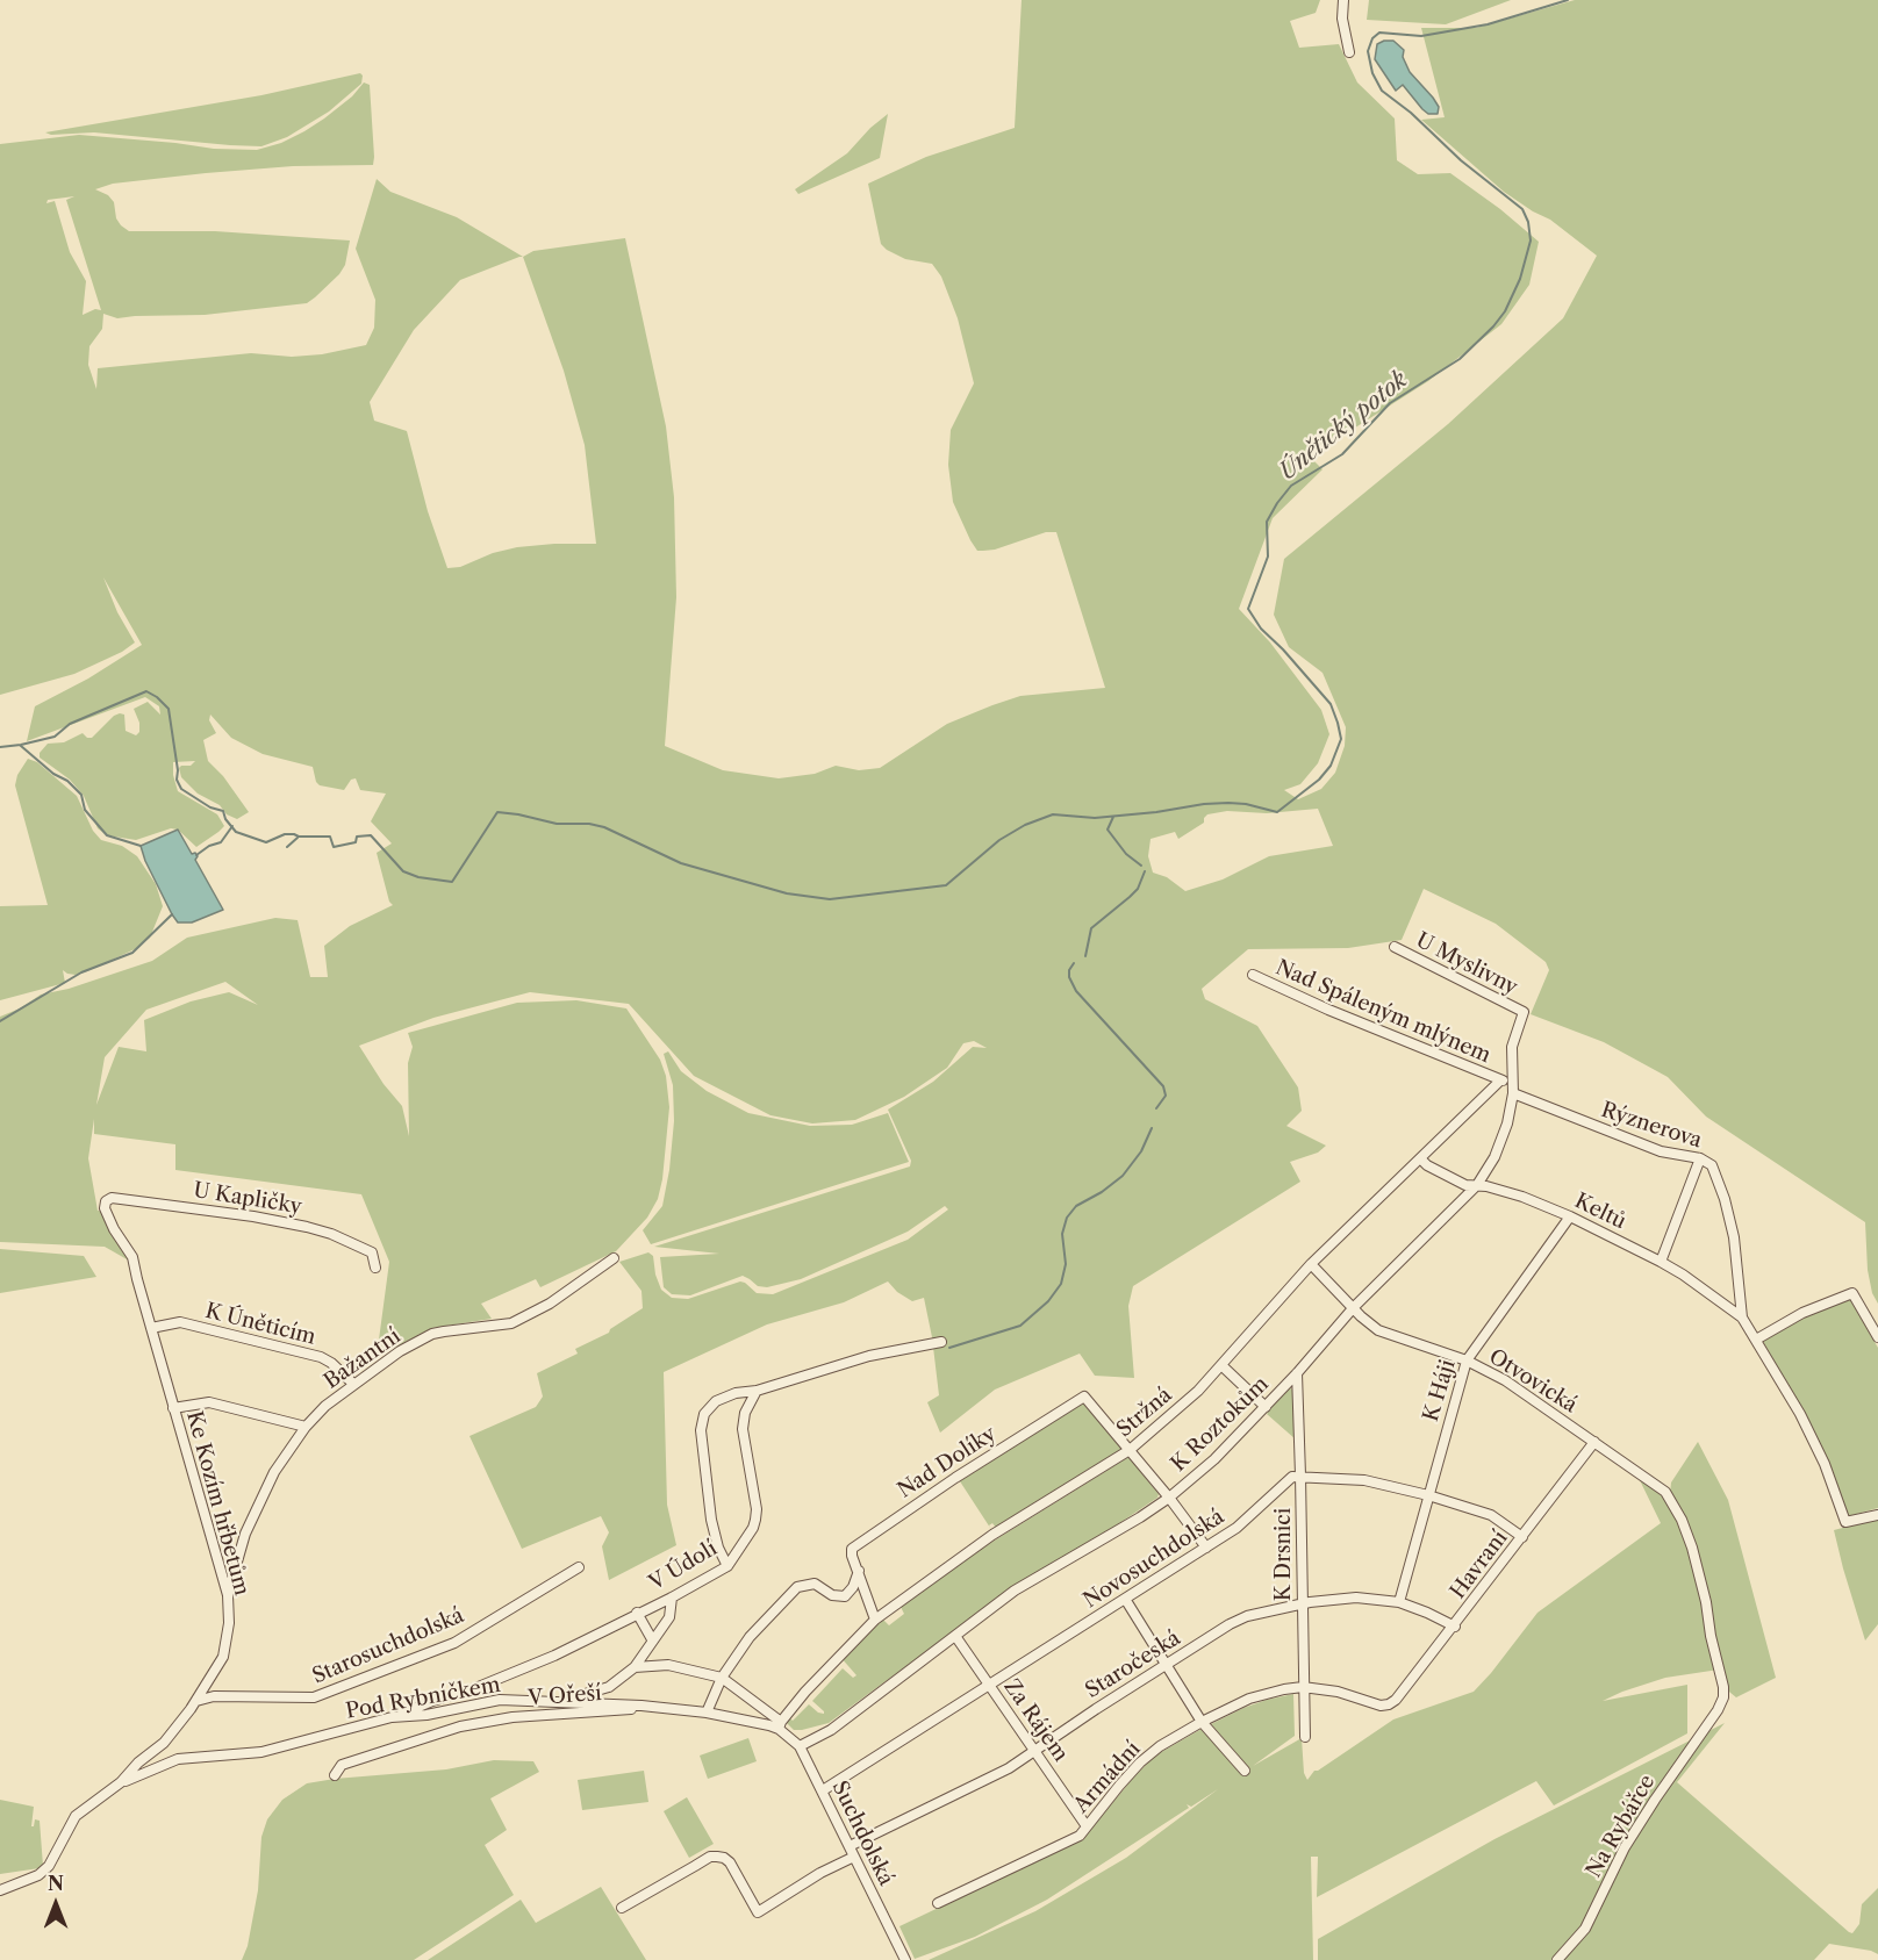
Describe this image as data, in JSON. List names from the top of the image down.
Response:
{
  "streets": {
    "street": [
      "U Myslivny",
      "Nad Spáleným mlýnem",
      "Rýznerova",
      "U Kapličky",
      "Keltů",
      "K Úněticím",
      "Bažantní",
      "Otvovická",
      "K Háji",
      "Stržná",
      "K Roztokům",
      "Nad Dolíky",
      "Ke Kozím hřbetům",
      "K Drsnici",
      "Novosuchdolská",
      "Havraní",
      "V Údolí",
      "Starosuchdolská",
      "Staročeská",
      "V Ořeší",
      "Pod Rybníčkem",
      "Za Rájem",
      "Armádní",
      "Na Rybářce",
      "Suchdolská"
    ]
  },
  "crossings": [
    ["U Myslivny", "K Roztokům"],
    ["Nad Spáleným mlýnem", "Stržná"],
    ["Rýznerova", "Keltů"],
    ["Rýznerova", "K Roztokům"],
    ["U Kapličky", "Ke Kozím hřbetům"],
    ["Keltů", "K Háji"],
    ["Keltů", "Stržná"],
    ["Keltů", "K Roztokům"],
    ["K Úněticím", "Bažantní"],
    ["K Úněticím", "Ke Kozím hřbetům"],
    ["Bažantní", "Ke Kozím hřbetům"],
    ["Otvovická", "K Háji"],
    ["Otvovická", "Stržná"],
    ["Otvovická", "K Roztokům"],
    ["Otvovická", "Havraní"],
    ["Otvovická", "Na Rybářce"],
    ["K Háji", "Staročeská"],
    ["Stržná", "Nad Dolíky"],
    ["Stržná", "Pod Rybníčkem"],
    ["Stržná", "Suchdolská"],
    ["K Roztokům", "K Drsnici"],
    ["K Roztokům", "Za Rájem"],
    ["K Roztokům", "Suchdolská"],
    ["Ke Kozím hřbetům", "Starosuchdolská"],
    ["Ke Kozím hřbetům", "Pod Rybníčkem"],
    ["K Drsnici", "Novosuchdolská"],
    ["K Drsnici", "Staročeská"],
    ["K Drsnici", "Armádní"],
    ["Novosuchdolská", "Za Rájem"],
    ["Novosuchdolská", "Suchdolská"],
    ["Havraní", "Staročeská"],
    ["Havraní", "Armádní"],
    ["V Údolí", "Pod Rybníčkem"],
    ["Staročeská", "Za Rájem"],
    ["Staročeská", "Suchdolská"],
    ["V Ořeší", "Pod Rybníčkem"],
    ["Pod Rybníčkem", "Suchdolská"],
    ["Za Rájem", "Armádní"]
  ],
  "water": ["Únětický potok"],
  "north": "top"
}
